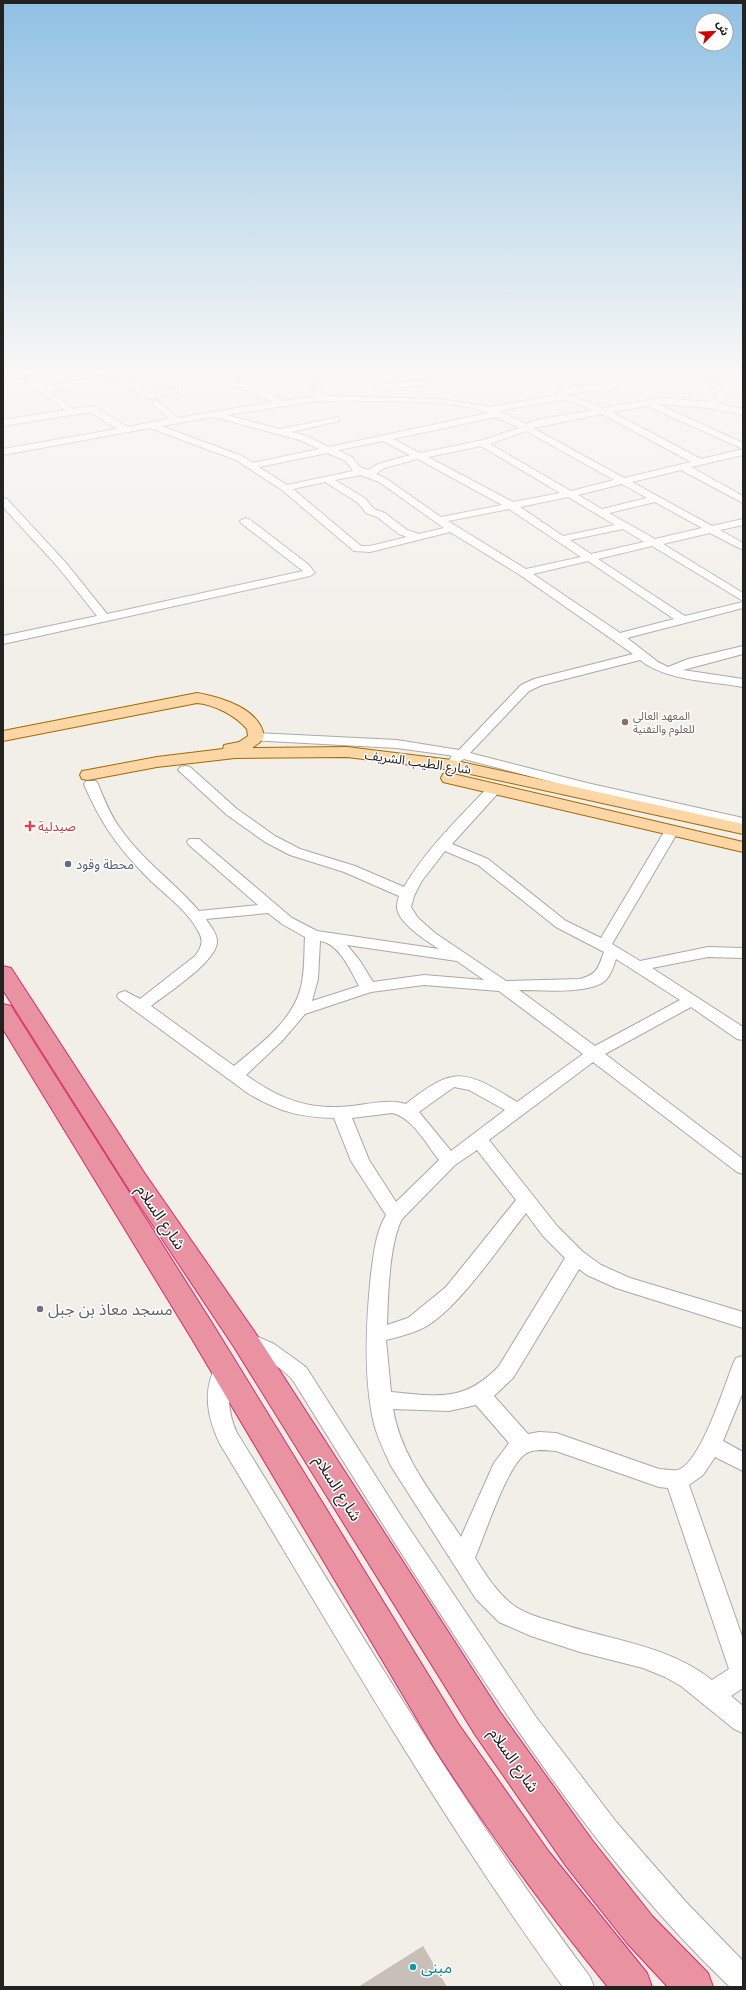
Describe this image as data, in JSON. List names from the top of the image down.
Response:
{
  "streets": {
    "highway": ["شارع السلام"],
    "main road": ["شارع الطيب الشريف"]
  },
  "places": {
    "other": [
      "المعهد العالي للعلوم والتقنية",
      "محطة وقود",
      "مسجد معاذ بن جبل",
      "مبنى"
    ],
    "health": ["صيدلية"]
  },
  "north": "top right"
}
